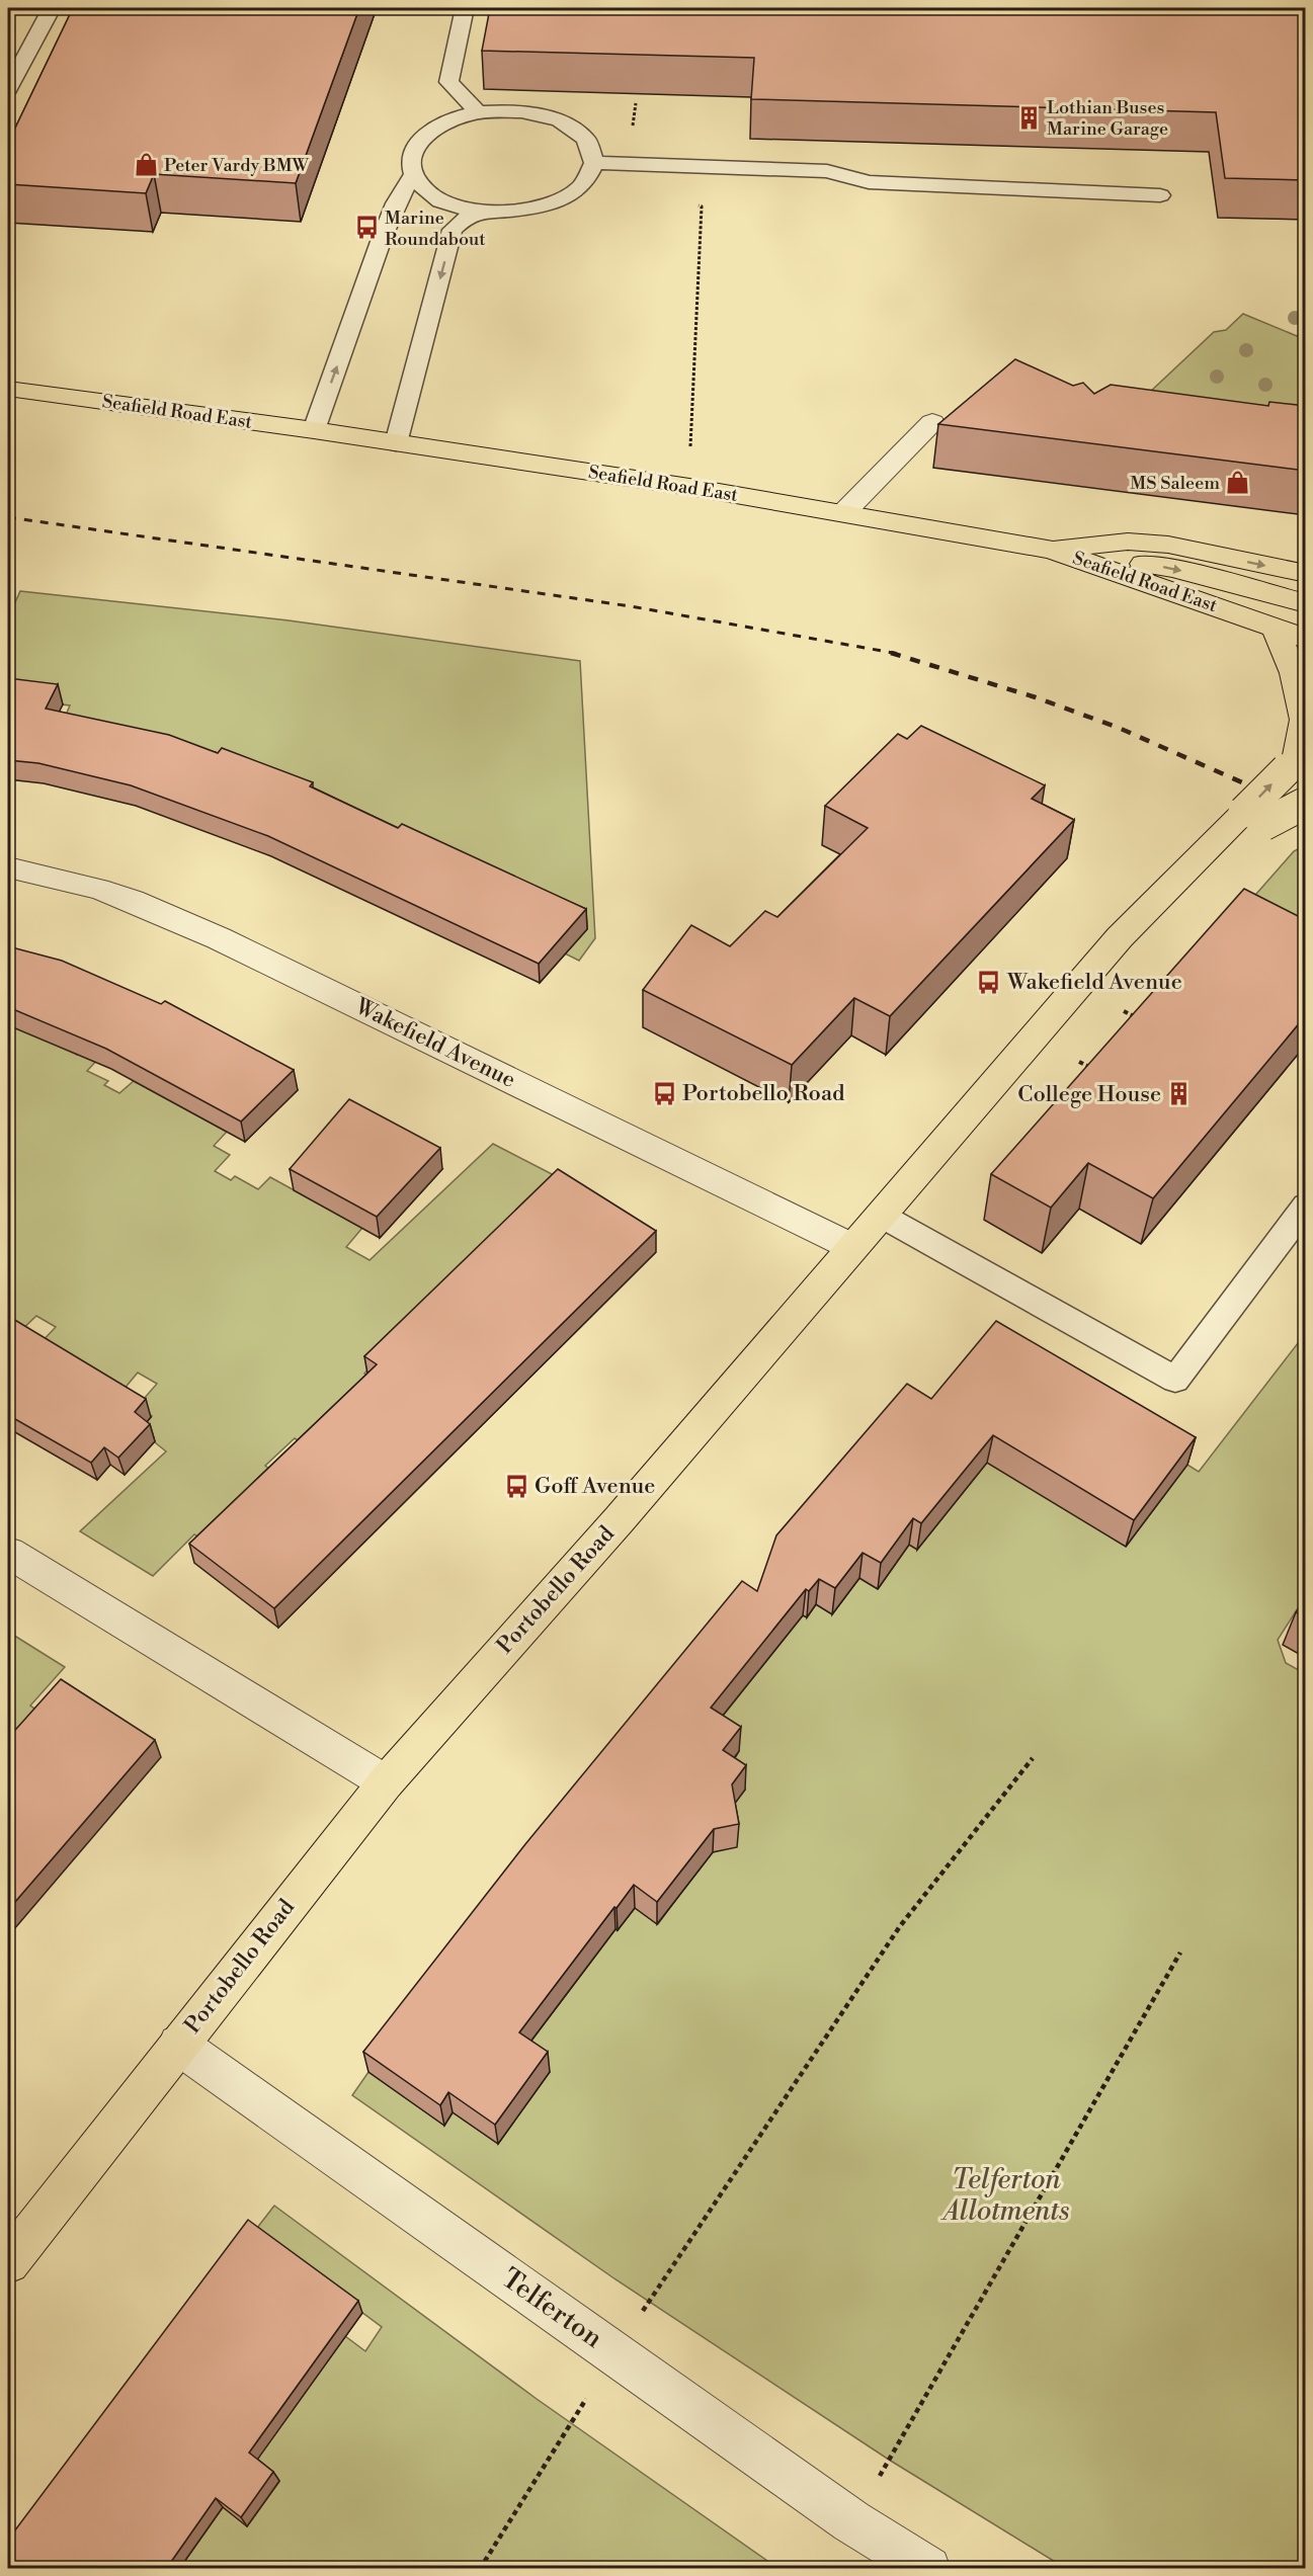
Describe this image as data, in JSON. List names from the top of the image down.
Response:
{
  "streets": {
    "main road": ["Seafield Road East", "Portobello Road"],
    "street": ["Wakefield Avenue", "Telferton"]
  },
  "crossings": [
    ["Wakefield Avenue", "Portobello Road"],
    ["Portobello Road", "Telferton"]
  ],
  "parks": ["Telferton Allotments"],
  "places": {
    "building": ["Lothian Buses Marine Garage", "College House"],
    "shop": ["Peter Vardy BMW", "MS Saleem"],
    "bus stop": [
      "Marine Roundabout",
      "Wakefield Avenue",
      "Portobello Road",
      "Goff Avenue"
    ]
  }
}
